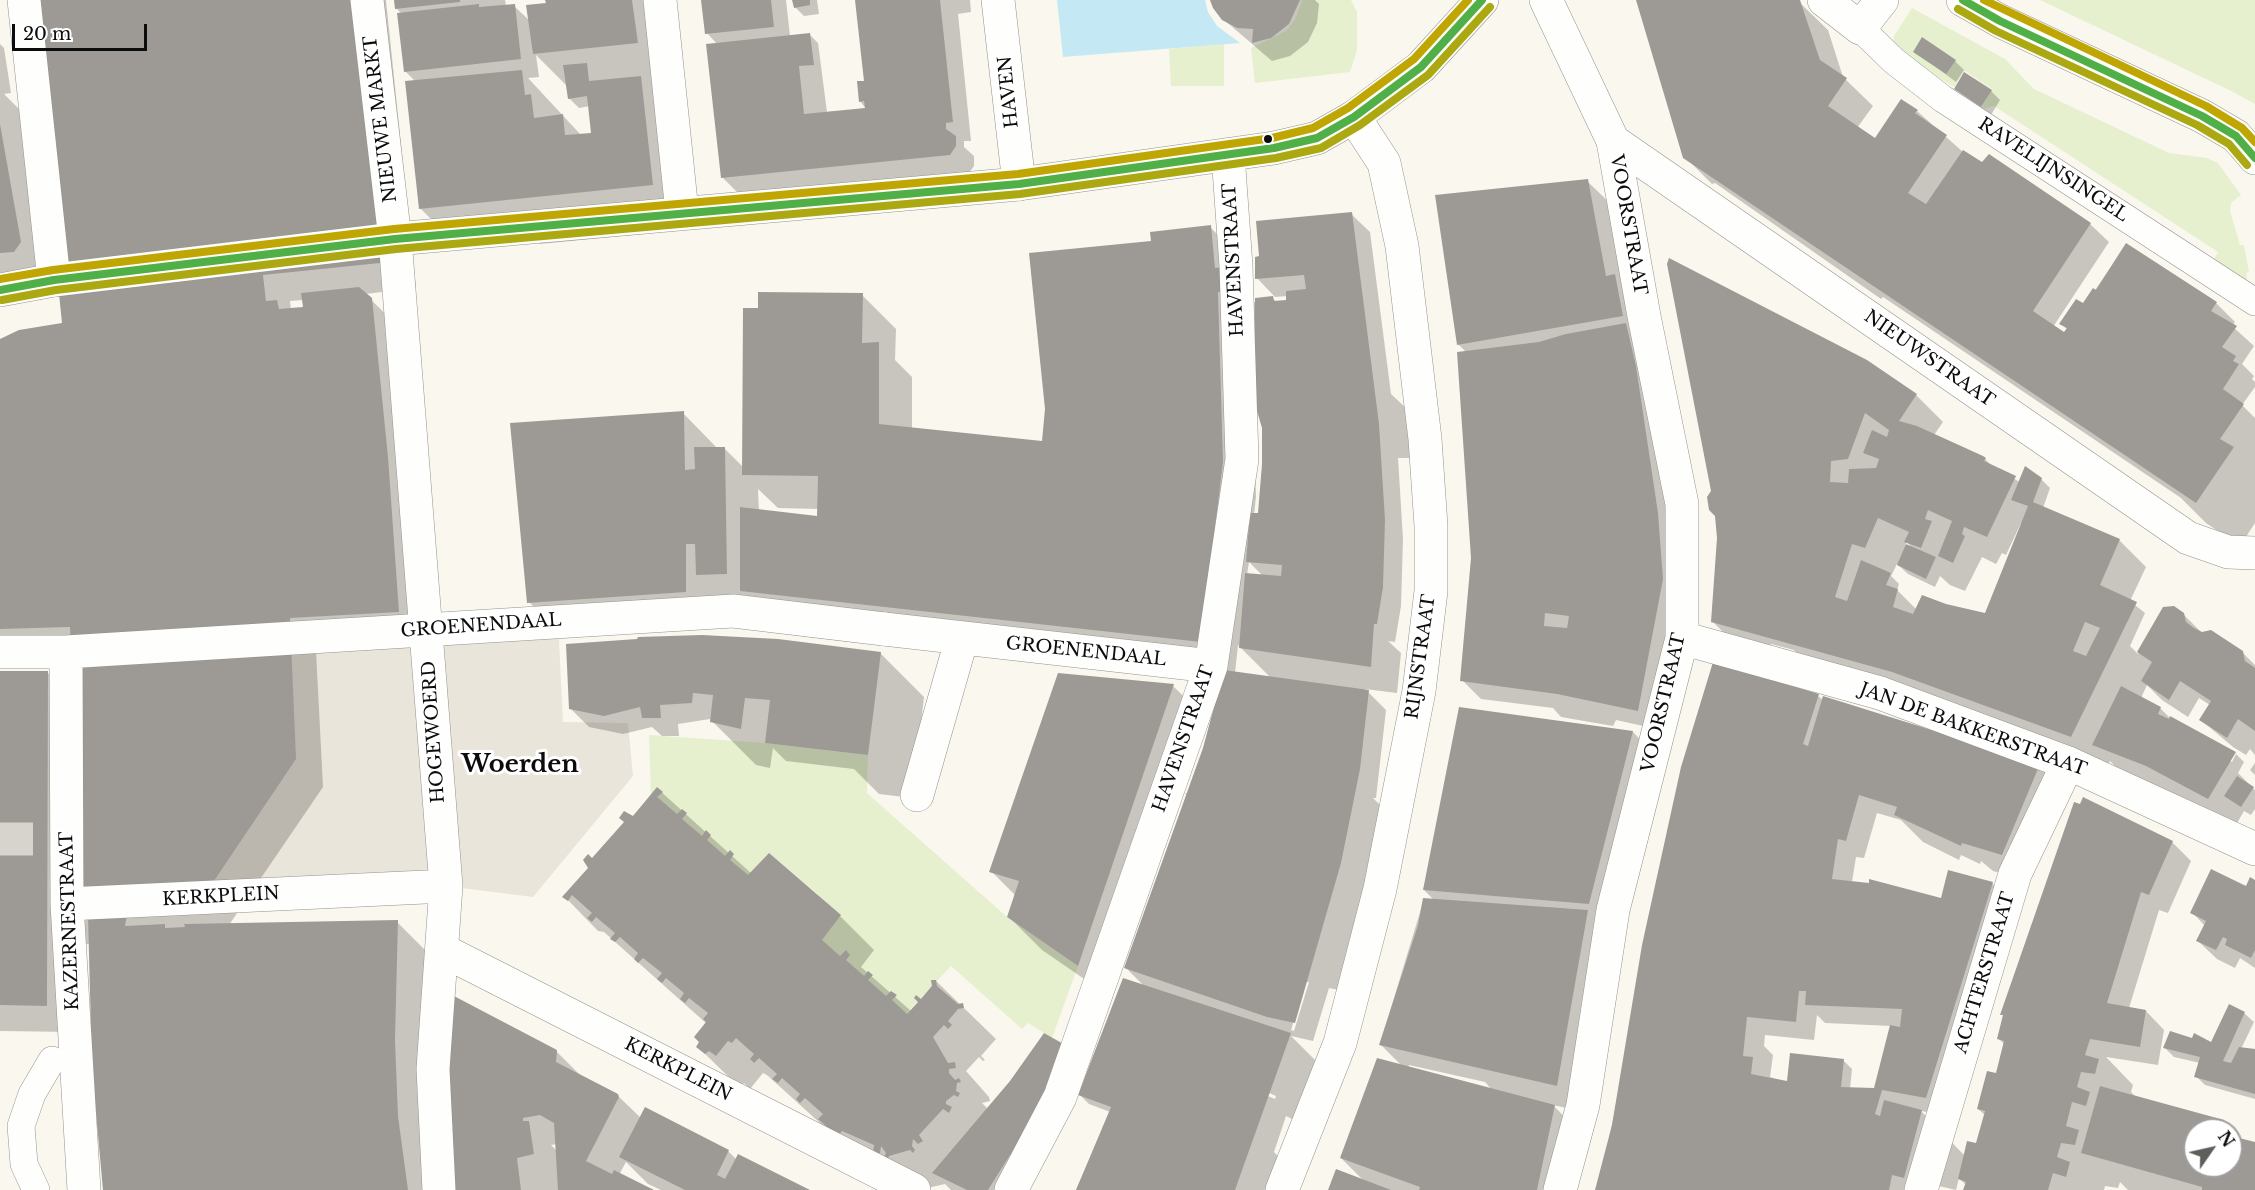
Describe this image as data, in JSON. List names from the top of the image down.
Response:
{
  "streets": {
    "street": [
      "HAVEN",
      "NIEUWE MARKT",
      "RAVELIJNSINGEL",
      "VOORSTRAAT",
      "HAVENSTRAAT",
      "NIEUWSTRAAT",
      "GROENENDAAL",
      "RIJNSTRAAT",
      "JAN DE BAKKERSTRAAT",
      "HOGEWOERD",
      "KERKPLEIN",
      "KAZERNESTRAAT",
      "ACHTERSTRAAT"
    ]
  },
  "crossings": [
    ["NIEUWE MARKT", "HOGEWOERD"],
    ["VOORSTRAAT", "NIEUWSTRAAT"],
    ["VOORSTRAAT", "JAN DE BAKKERSTRAAT"],
    ["HAVENSTRAAT", "GROENENDAAL"],
    ["GROENENDAAL", "HOGEWOERD"],
    ["GROENENDAAL", "KAZERNESTRAAT"],
    ["JAN DE BAKKERSTRAAT", "ACHTERSTRAAT"],
    ["HOGEWOERD", "KERKPLEIN"],
    ["KERKPLEIN", "KAZERNESTRAAT"]
  ],
  "districts": ["Woerden"],
  "scale_bar": "20 m",
  "north": "top right"
}
